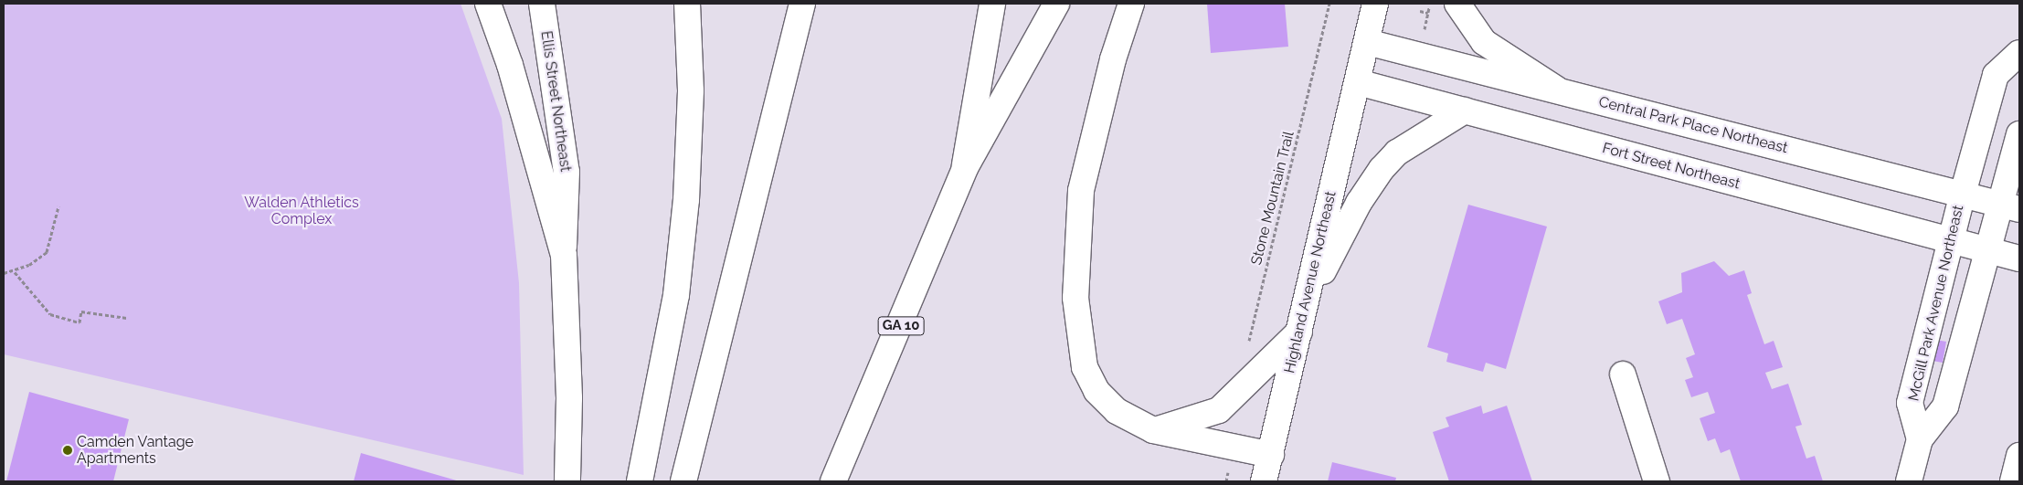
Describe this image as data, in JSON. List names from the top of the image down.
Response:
{
  "streets": {
    "main road": [
      "Ellis Street Northeast",
      "Central Park Place Northeast",
      "Fort Street Northeast",
      "Highland Avenue Northeast",
      "McGill Park Avenue Northeast",
      "GA 10"
    ],
    "path": ["Stone Mountain Trail"]
  },
  "crossings": [
    ["Central Park Place Northeast", "Highland Avenue Northeast"],
    ["Central Park Place Northeast", "McGill Park Avenue Northeast"],
    ["Fort Street Northeast", "Highland Avenue Northeast"],
    ["Fort Street Northeast", "McGill Park Avenue Northeast"]
  ],
  "parks": ["Walden Athletics Complex"],
  "places": ["Camden Vantage Apartments"]
}
